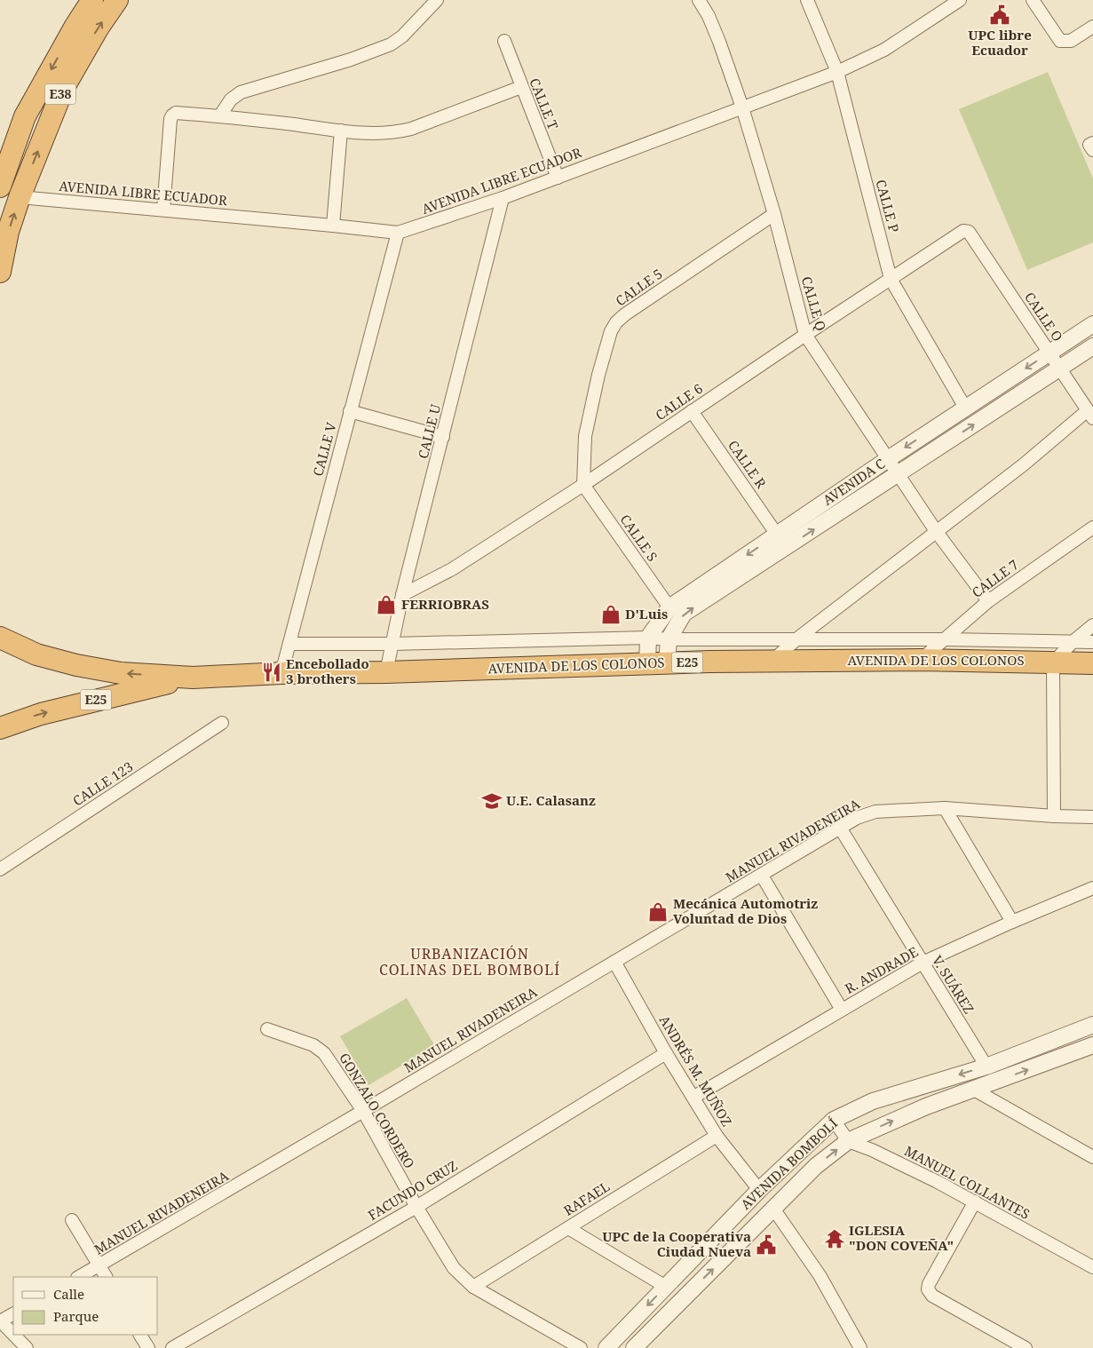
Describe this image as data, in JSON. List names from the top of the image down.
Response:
{
  "streets": {
    "highway": ["E38", "AVENIDA DE LOS COLONOS", "E25"],
    "street": [
      "CALLE T",
      "AVENIDA LIBRE ECUADOR",
      "CALLE P",
      "CALLE 5",
      "CALLE Q",
      "CALLE O",
      "CALLE 6",
      "CALLE U",
      "CALLE V",
      "CALLE R",
      "AVENIDA C",
      "CALLE S",
      "CALLE 7",
      "CALLE 123",
      "MANUEL RIVADENEIRA",
      "R. ANDRADE",
      "V. SUÁREZ",
      "ANDRÉS M. MUÑOZ",
      "GONZALO CORDERO",
      "AVENIDA BOMBOLÍ",
      "MANUEL COLLANTES",
      "FACUNDO CRUZ",
      "RAFAEL"
    ]
  },
  "crossings": [
    ["E38", "AVENIDA LIBRE ECUADOR"],
    ["CALLE T", "AVENIDA LIBRE ECUADOR"],
    ["AVENIDA LIBRE ECUADOR", "CALLE P"],
    ["AVENIDA LIBRE ECUADOR", "CALLE Q"],
    ["AVENIDA LIBRE ECUADOR", "CALLE U"],
    ["AVENIDA LIBRE ECUADOR", "CALLE V"],
    ["CALLE P", "CALLE 6"],
    ["CALLE P", "AVENIDA C"],
    ["CALLE 5", "CALLE Q"],
    ["CALLE 5", "CALLE 6"],
    ["CALLE 5", "CALLE S"],
    ["CALLE Q", "CALLE 6"],
    ["CALLE Q", "AVENIDA C"],
    ["CALLE Q", "CALLE 7"],
    ["CALLE O", "CALLE 6"],
    ["CALLE O", "AVENIDA C"],
    ["CALLE 6", "CALLE U"],
    ["CALLE 6", "CALLE R"],
    ["CALLE 6", "CALLE S"],
    ["CALLE U", "AVENIDA DE LOS COLONOS"],
    ["CALLE V", "AVENIDA DE LOS COLONOS"],
    ["CALLE R", "AVENIDA C"],
    ["AVENIDA C", "CALLE S"],
    ["AVENIDA C", "AVENIDA DE LOS COLONOS"],
    ["CALLE 7", "AVENIDA DE LOS COLONOS"],
    ["MANUEL RIVADENEIRA", "V. SUÁREZ"],
    ["MANUEL RIVADENEIRA", "ANDRÉS M. MUÑOZ"],
    ["MANUEL RIVADENEIRA", "GONZALO CORDERO"],
    ["R. ANDRADE", "V. SUÁREZ"],
    ["R. ANDRADE", "ANDRÉS M. MUÑOZ"],
    ["V. SUÁREZ", "AVENIDA BOMBOLÍ"],
    ["ANDRÉS M. MUÑOZ", "AVENIDA BOMBOLÍ"],
    ["ANDRÉS M. MUÑOZ", "FACUNDO CRUZ"],
    ["ANDRÉS M. MUÑOZ", "RAFAEL"],
    ["GONZALO CORDERO", "FACUNDO CRUZ"],
    ["GONZALO CORDERO", "RAFAEL"],
    ["AVENIDA BOMBOLÍ", "MANUEL COLLANTES"]
  ],
  "districts": ["URBANIZACIÓN COLINAS DEL BOMBOLÍ"],
  "places": {
    "public building": ["UPC libre Ecuador", "UPC de la Cooperativa Ciudad Nueva"],
    "shop": ["FERRIOBRAS", "D'Luis", "Mecánica Automotriz Voluntad de Dios"],
    "restaurant": ["Encebollado 3 brothers"],
    "school or university": ["U.E. Calasanz"],
    "temple": ["IGLESIA \"DON COVEÑA\""]
  },
  "legend": ["Calle", "Parque"]
}
